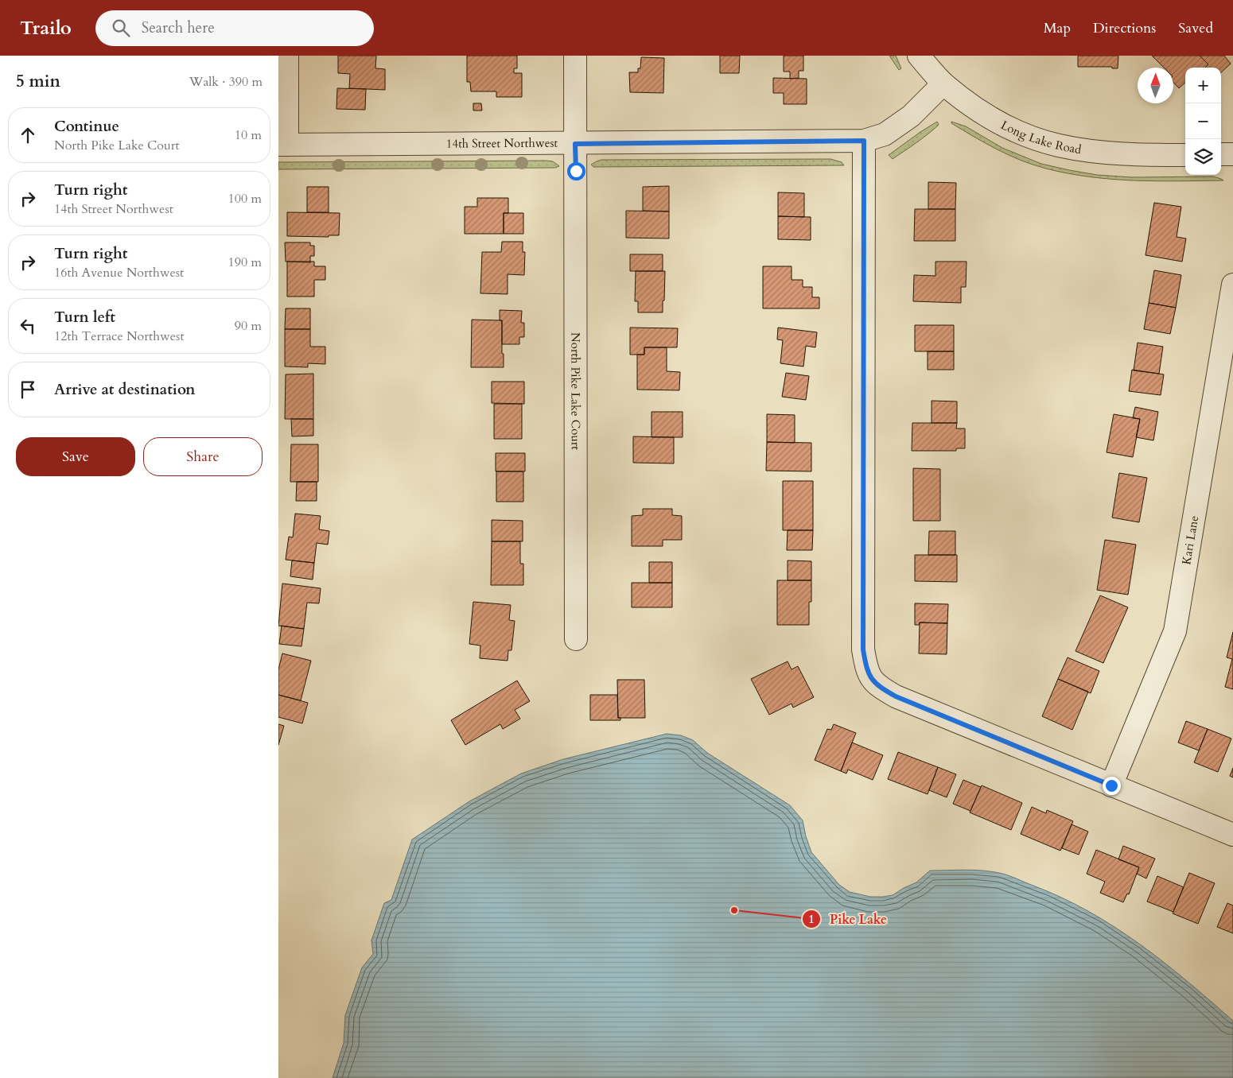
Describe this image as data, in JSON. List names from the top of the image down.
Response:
{
  "streets": {
    "street": [
      "Long Lake Road",
      "14th Street Northwest",
      "North Pike Lake Court",
      "Kari Lane"
    ]
  },
  "crossings": [
    ["Long Lake Road", "14th Street Northwest"],
    ["14th Street Northwest", "North Pike Lake Court"]
  ],
  "places": ["Pike Lake"],
  "north": "top",
  "page": {
    "header": "Trailo",
    "search": "Search here",
    "nav": ["Map", "Directions", "Saved"],
    "heading": ["5 min", "Walk · 390 m"],
    "map_buttons": ["+", "−"],
    "list": [
      ["Continue", "North Pike Lake Court", "10 m"],
      ["Turn right", "14th Street Northwest", "100 m"],
      ["Turn right", "16th Avenue Northwest", "190 m"],
      ["Turn left", "12th Terrace Northwest", "90 m"],
      "Arrive at destination"
    ],
    "buttons": ["Save", "Share"]
  }
}
